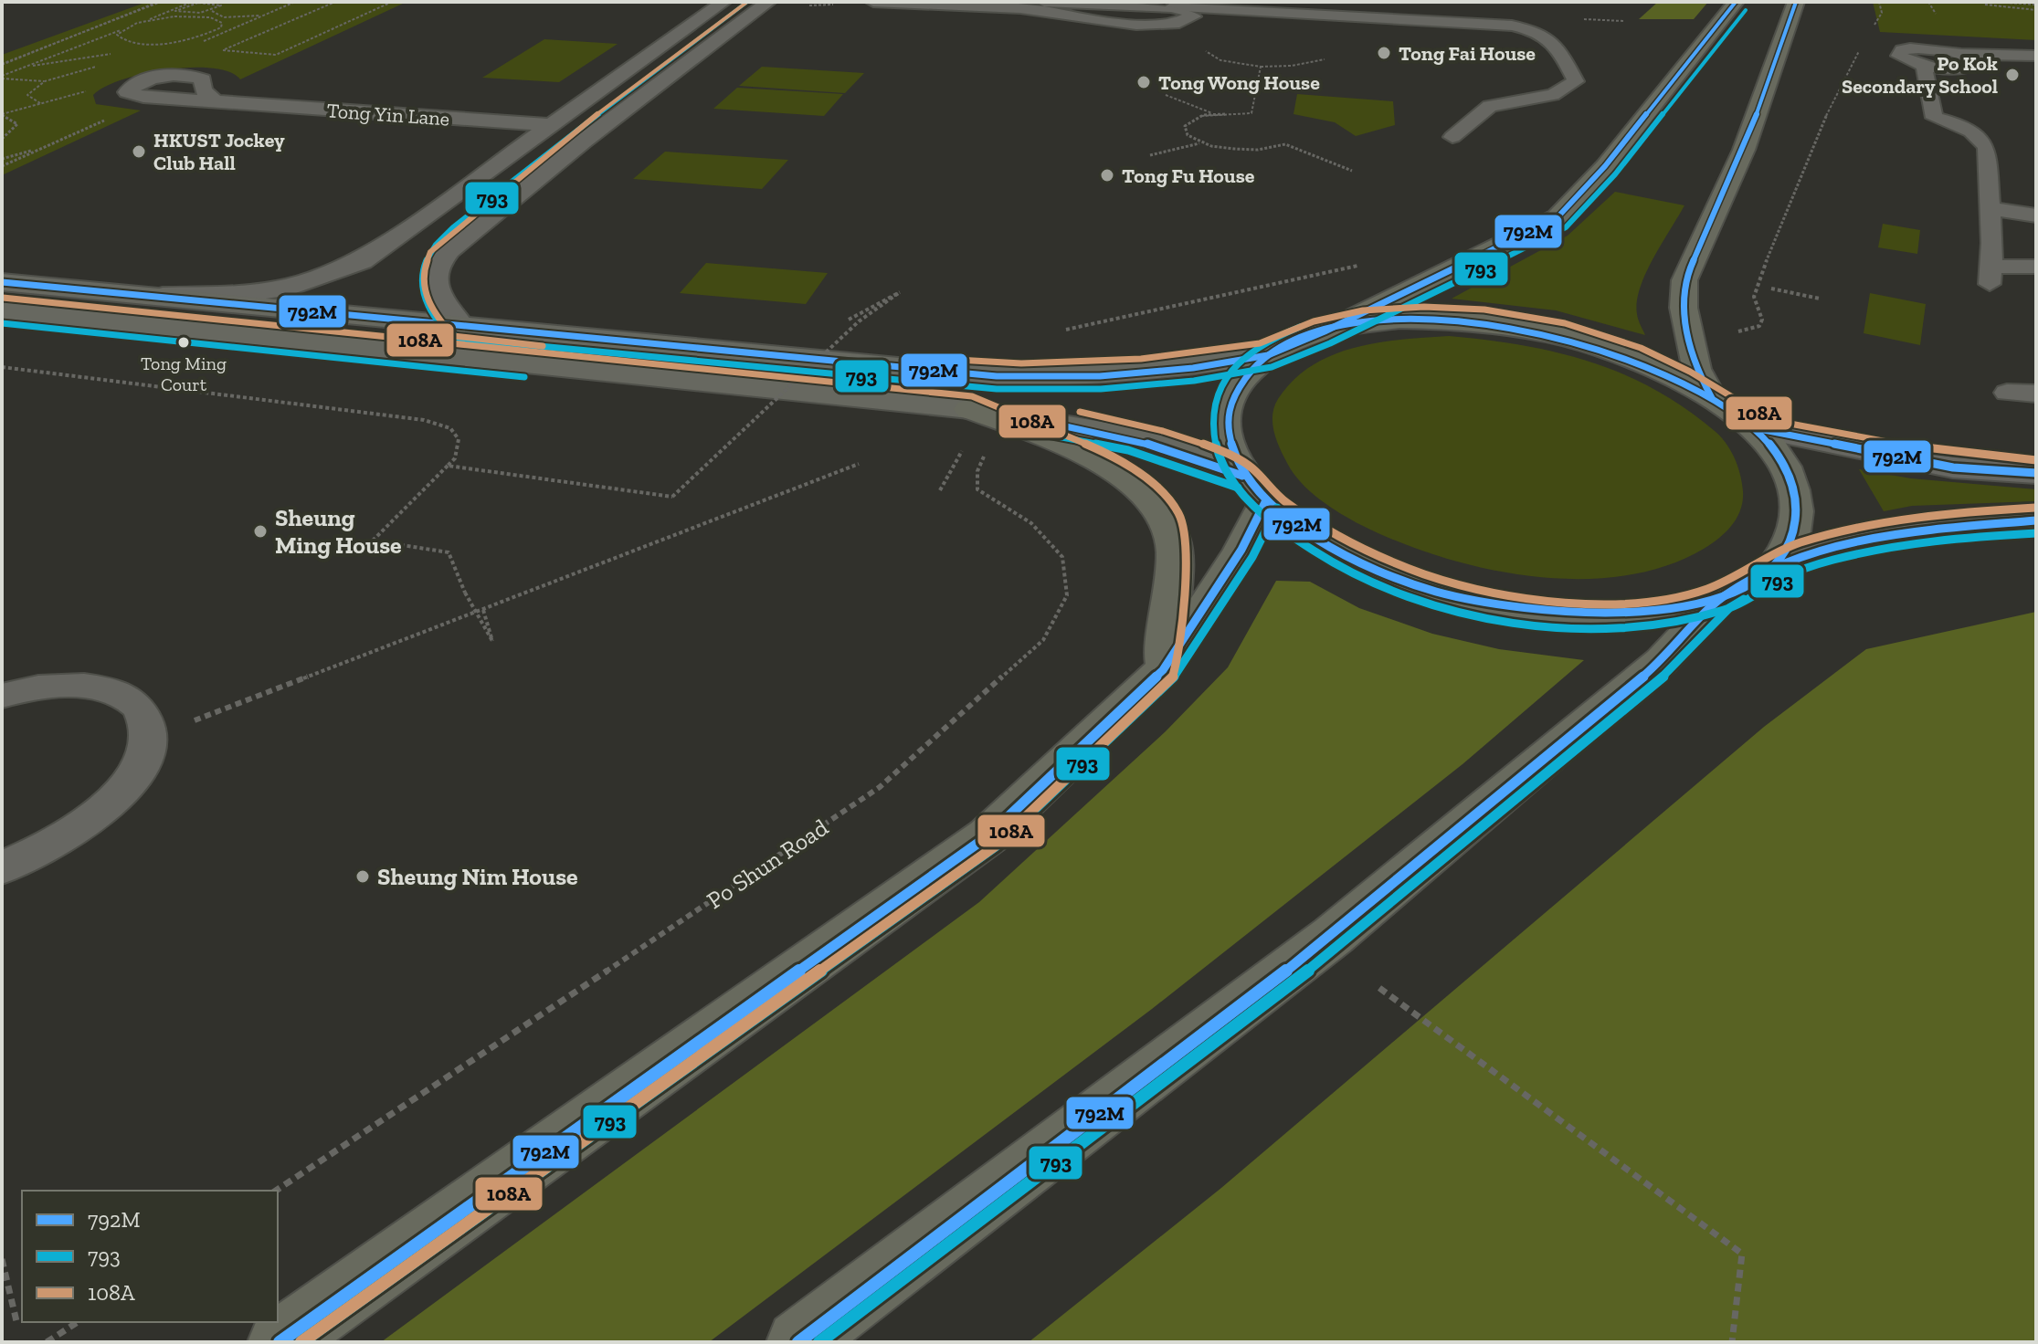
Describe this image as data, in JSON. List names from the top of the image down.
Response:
{
  "streets": {
    "street": ["Tong Yin Lane"],
    "path": ["Po Shun Road"]
  },
  "places": [
    "Tong Fai House",
    "Po Kok Secondary School",
    "Tong Wong House",
    "HKUST Jockey Club Hall",
    "Tong Fu House",
    "Tong Ming Court",
    "Sheung Ming House",
    "Sheung Nim House"
  ],
  "lines": ["transit line 792M", "transit line 793", "transit line 108A"],
  "legend": ["792M", "793", "108A"]
}
